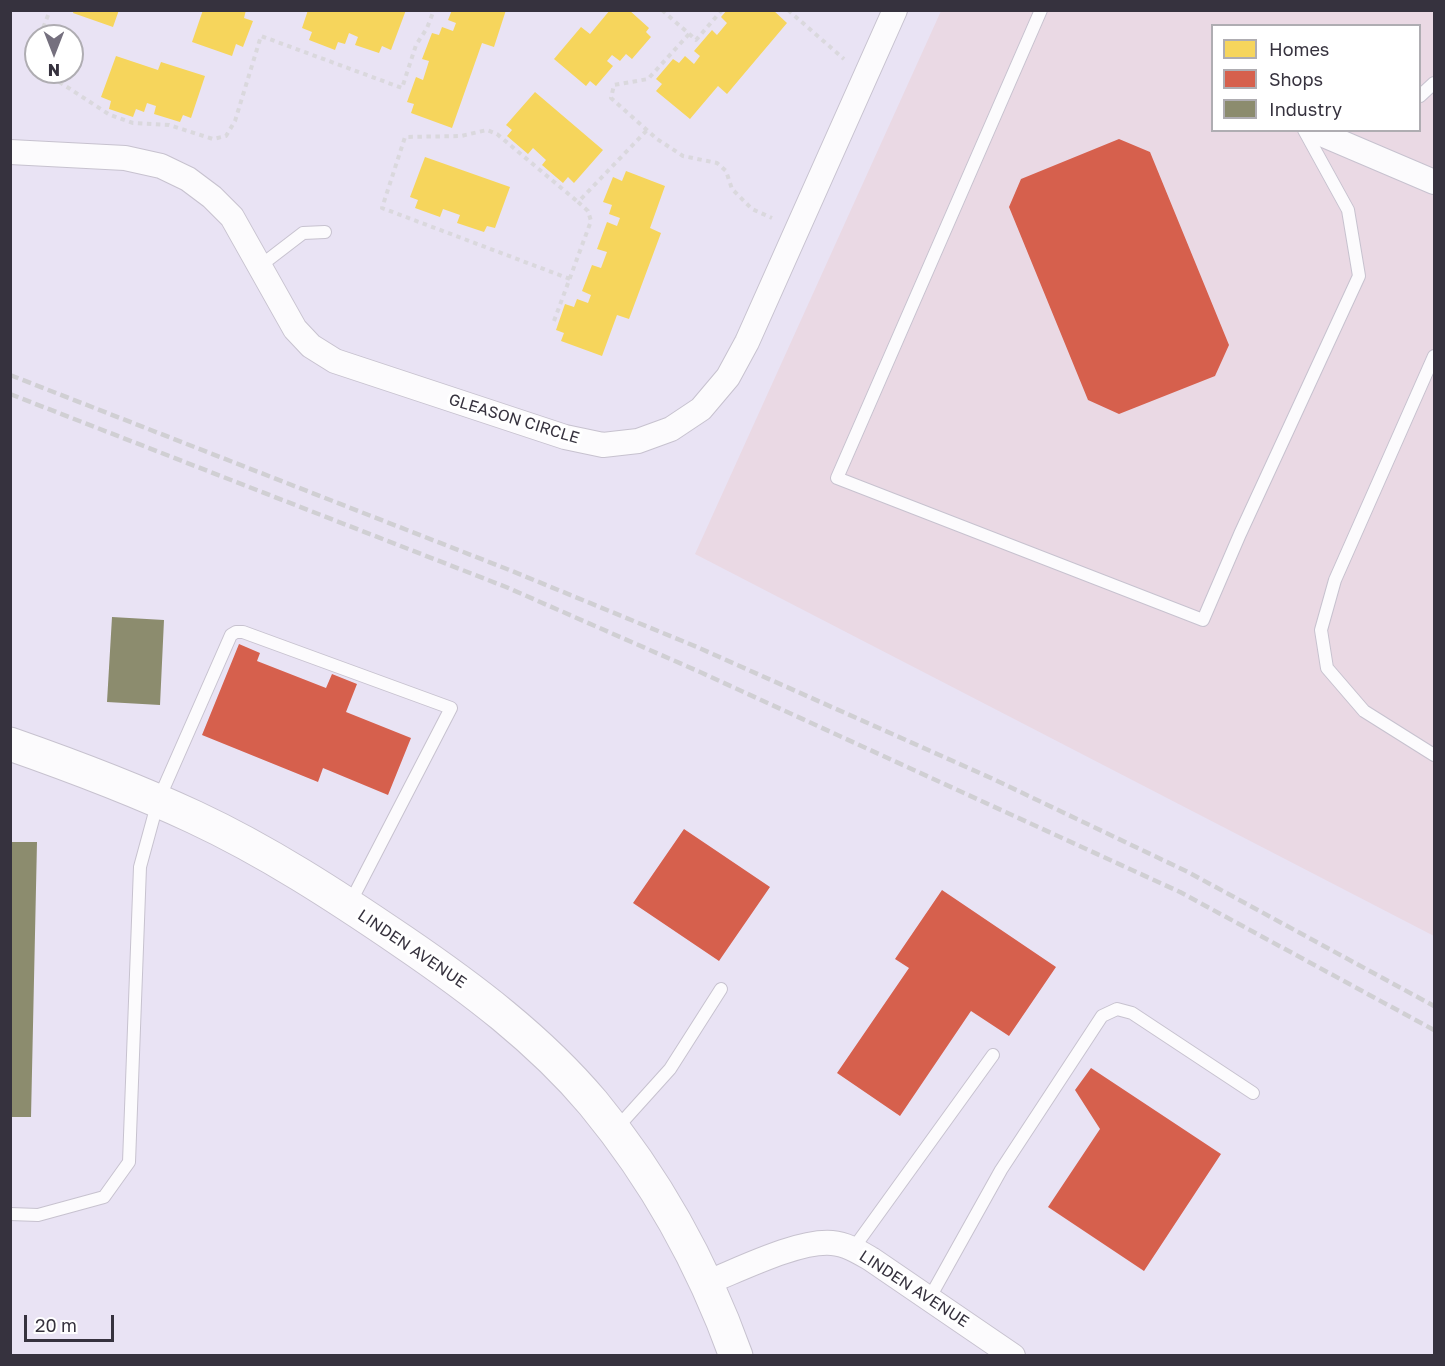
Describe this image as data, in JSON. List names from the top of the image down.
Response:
{
  "streets": {
    "main road": ["LINDEN AVENUE"],
    "street": ["GLEASON CIRCLE"]
  },
  "legend": ["Homes", "Shops", "Industry"],
  "scale_bar": "20 m",
  "north": "bottom"
}
